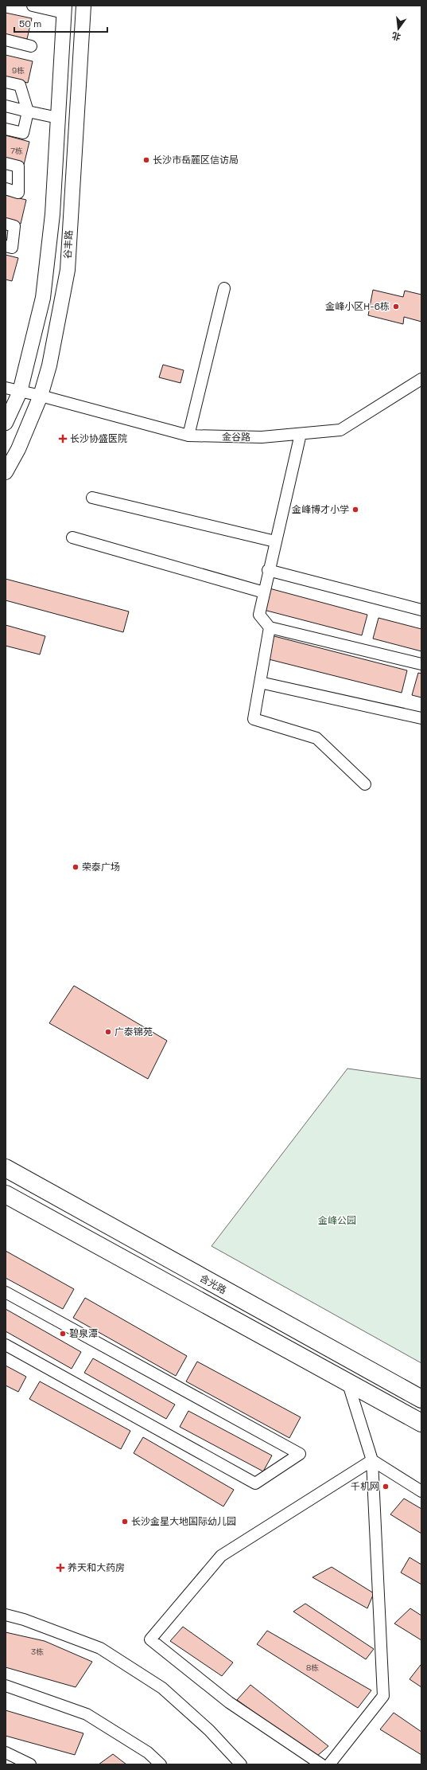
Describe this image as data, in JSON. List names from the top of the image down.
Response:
{
  "streets": {
    "main road": ["含光路"],
    "street": ["谷丰路", "金谷路"]
  },
  "crossings": [
    ["谷丰路", "金谷路"]
  ],
  "parks": ["金峰公园"],
  "places": {
    "other": [
      "长沙市岳麓区信访局",
      "金峰小区H-6栋",
      "金峰博才小学",
      "荣泰广场",
      "广泰锦苑",
      "碧泉潭",
      "千机网",
      "长沙金星大地国际幼儿园"
    ],
    "health": ["长沙协盛医院", "养天和大药房"]
  },
  "house_numbers": [
    "9栋",
    "7栋",
    "3栋",
    "8栋"
  ],
  "scale_bar": "50 m",
  "north": "bottom"
}
